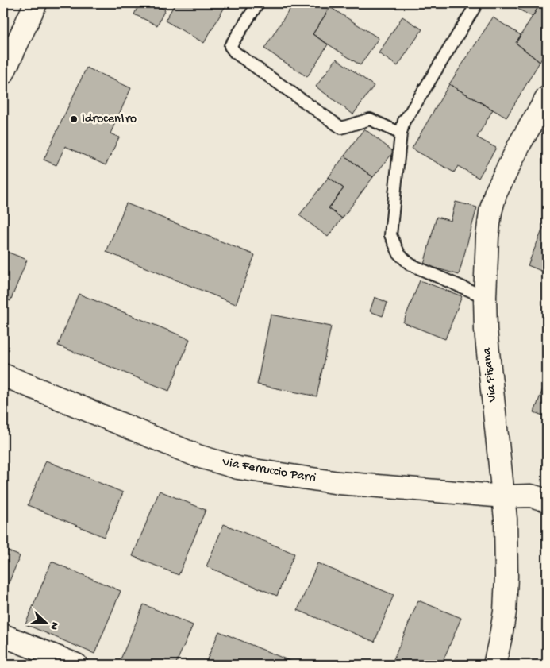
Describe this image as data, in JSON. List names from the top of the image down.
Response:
{
  "streets": {
    "main road": ["Via Pisana", "Via Ferruccio Parri"]
  },
  "crossings": [
    ["Via Pisana", "Via Ferruccio Parri"]
  ],
  "places": ["Idrocentro"],
  "north": "right"
}
